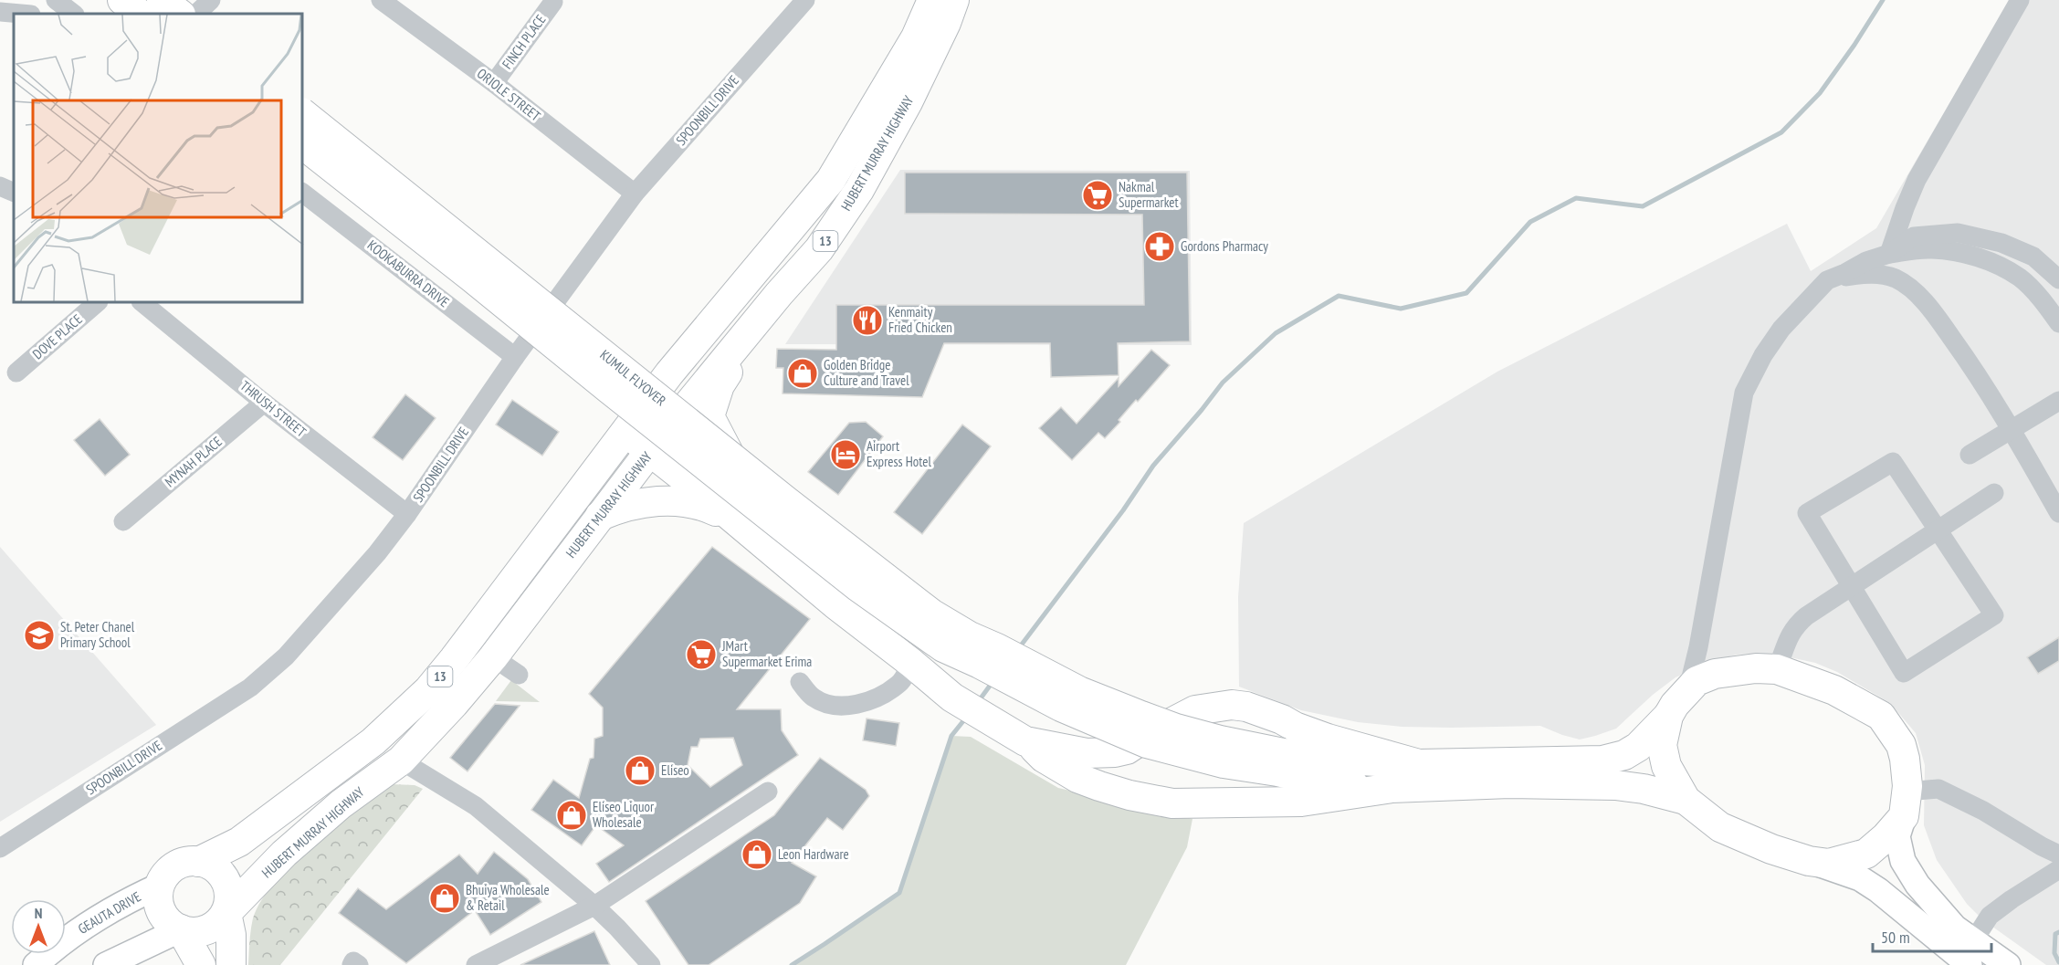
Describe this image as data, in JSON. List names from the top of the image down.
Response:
{
  "streets": {
    "highway": ["HUBERT MURRAY HIGHWAY", "13", "KUMUL FLYOVER"],
    "main road": ["GEAUTA DRIVE"],
    "street": [
      "FINCH PLACE",
      "ORIOLE STREET",
      "SPOONBILL DRIVE",
      "KOOKABURRA DRIVE",
      "DOVE PLACE",
      "THRUSH STREET",
      "MYNAH PLACE"
    ]
  },
  "crossings": [
    ["FINCH PLACE", "ORIOLE STREET"],
    ["ORIOLE STREET", "SPOONBILL DRIVE"],
    ["SPOONBILL DRIVE", "KOOKABURRA DRIVE"],
    ["SPOONBILL DRIVE", "THRUSH STREET"],
    ["HUBERT MURRAY HIGHWAY", "GEAUTA DRIVE"],
    ["THRUSH STREET", "MYNAH PLACE"]
  ],
  "places": {
    "supermarket": ["Nakmal Supermarket", "JMart Supermarket Erima"],
    "pharmacy": ["Gordons Pharmacy"],
    "restaurant": ["Kenmaity Fried Chicken"],
    "shop": [
      "Golden Bridge Culture and Travel",
      "Eliseo",
      "Eliseo Liquor Wholesale",
      "Leon Hardware",
      "Bhuiya Wholesale & Retail"
    ],
    "hotel": ["Airport Express Hotel"],
    "school or university": ["St. Peter Chanel Primary School"]
  },
  "scale_bar": "50 m",
  "north": "top"
}
